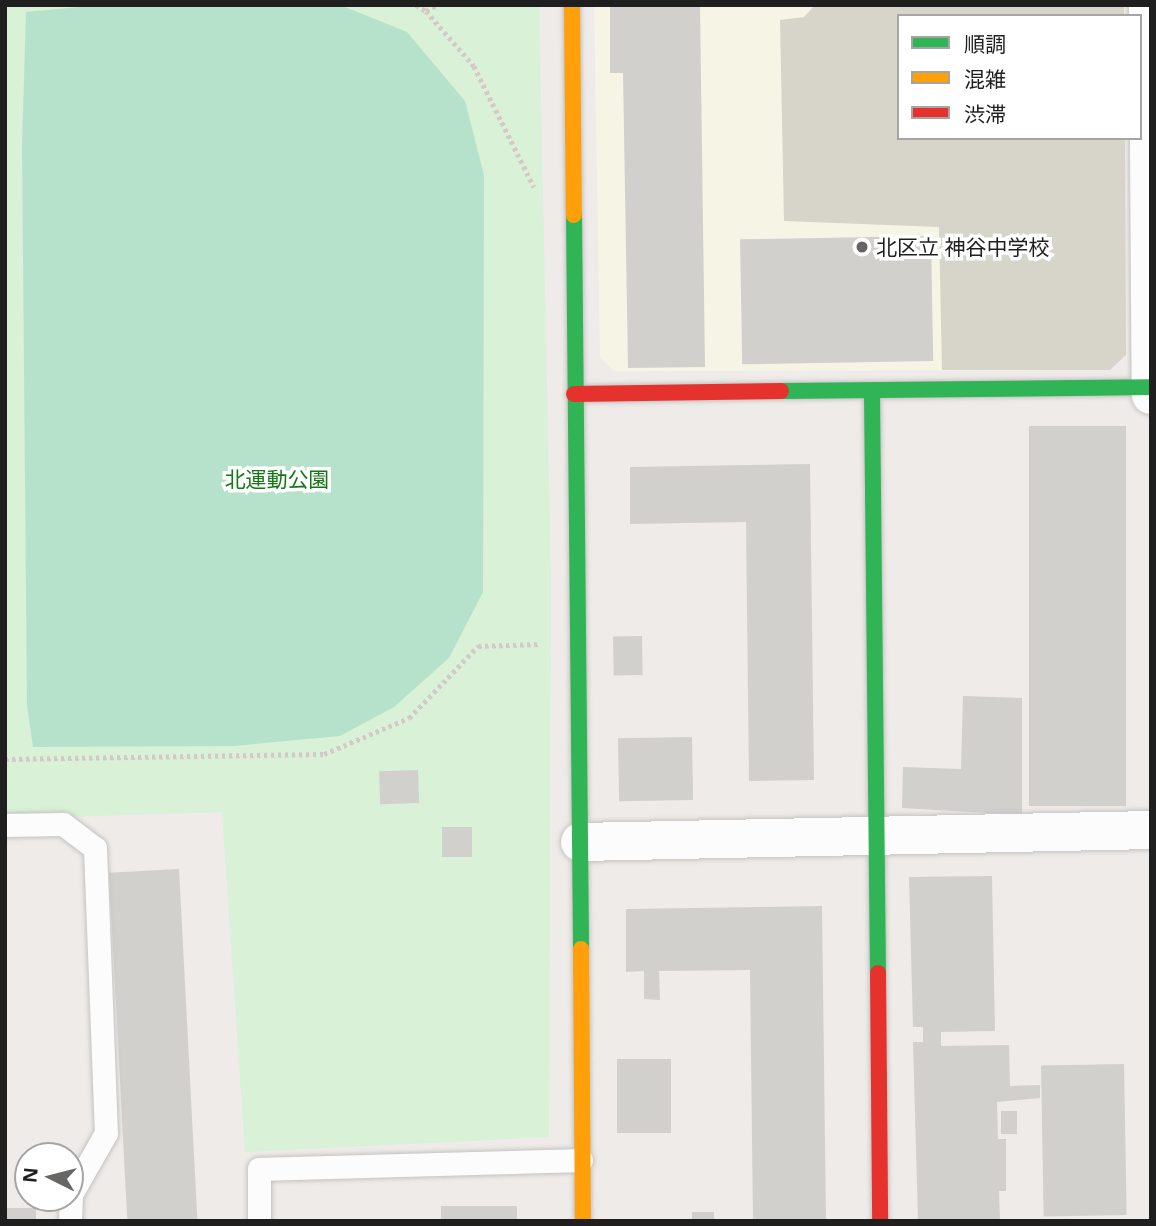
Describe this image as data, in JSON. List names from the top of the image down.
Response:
{
  "parks": ["北運動公園"],
  "places": ["北区立 神谷中学校"],
  "legend": ["順調", "混雑", "渋滞"],
  "north": "left"
}
